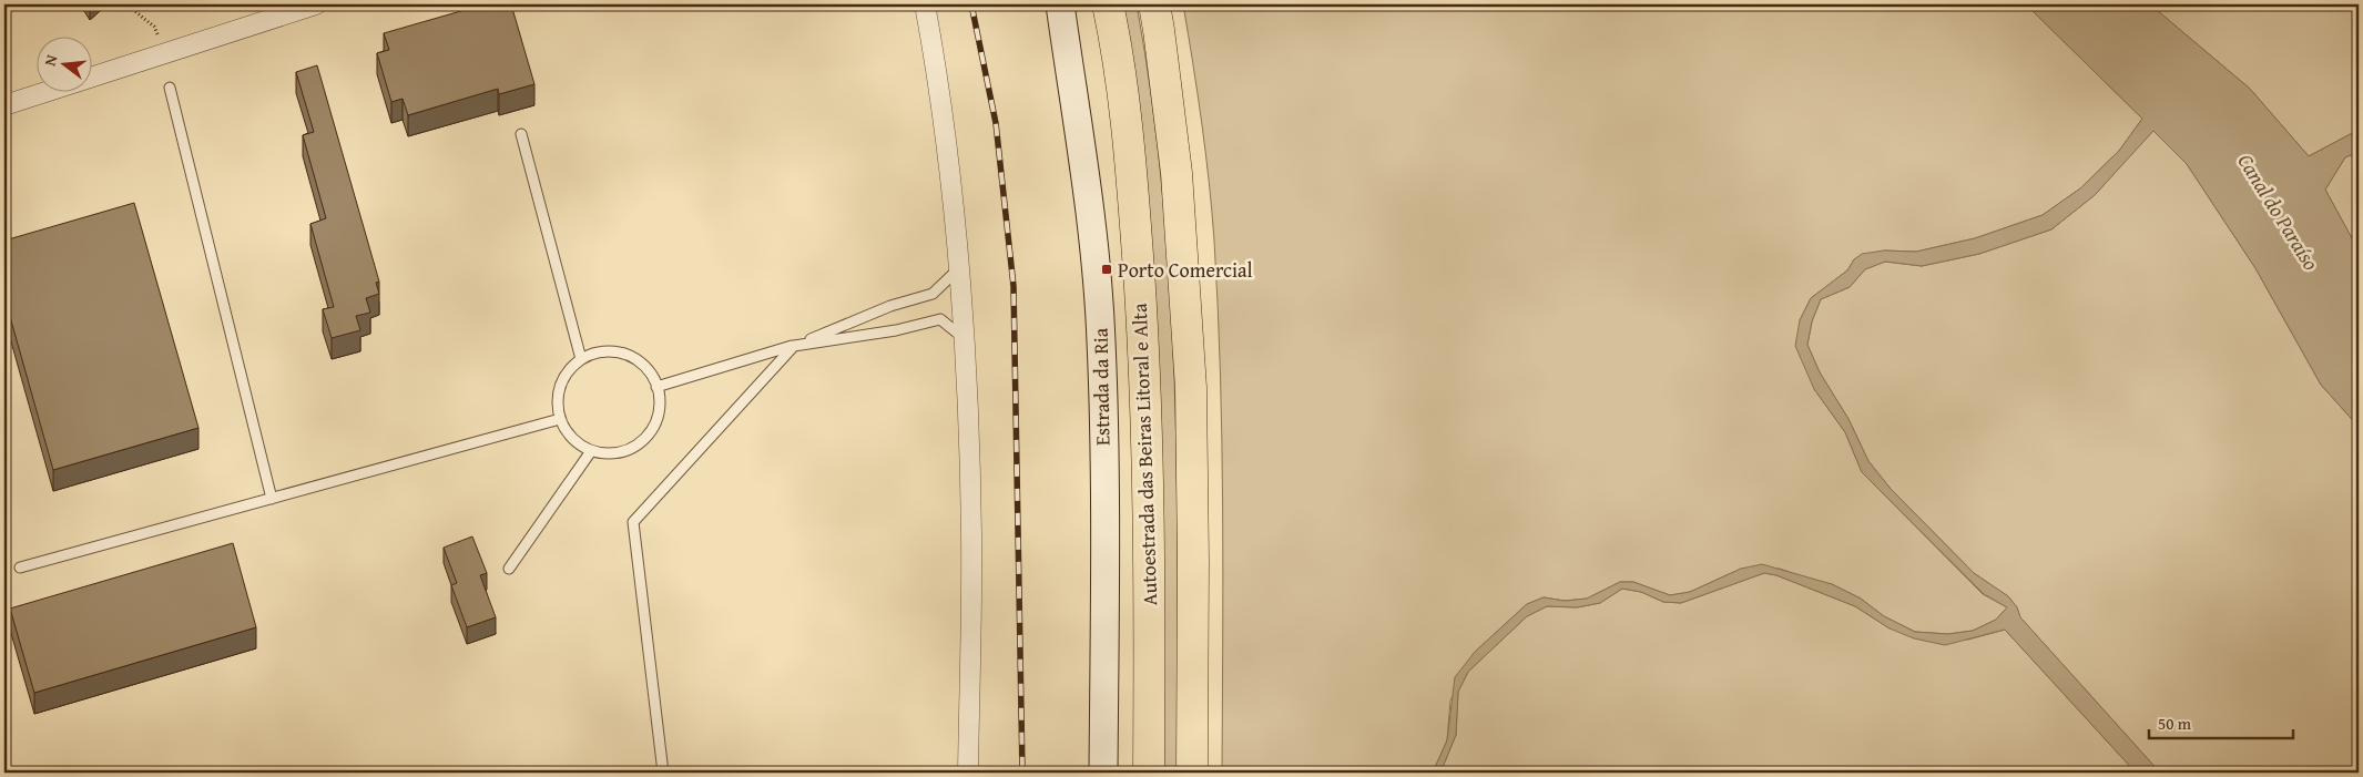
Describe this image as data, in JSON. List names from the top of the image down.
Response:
{
  "streets": {
    "highway": ["Autoestrada das Beiras Litoral e Alta"],
    "street": ["Estrada da Ria"]
  },
  "water": ["Canal do Paraíso"],
  "places": {
    "transit": ["Porto Comercial"]
  },
  "scale_bar": "50 m",
  "north": "left"
}
